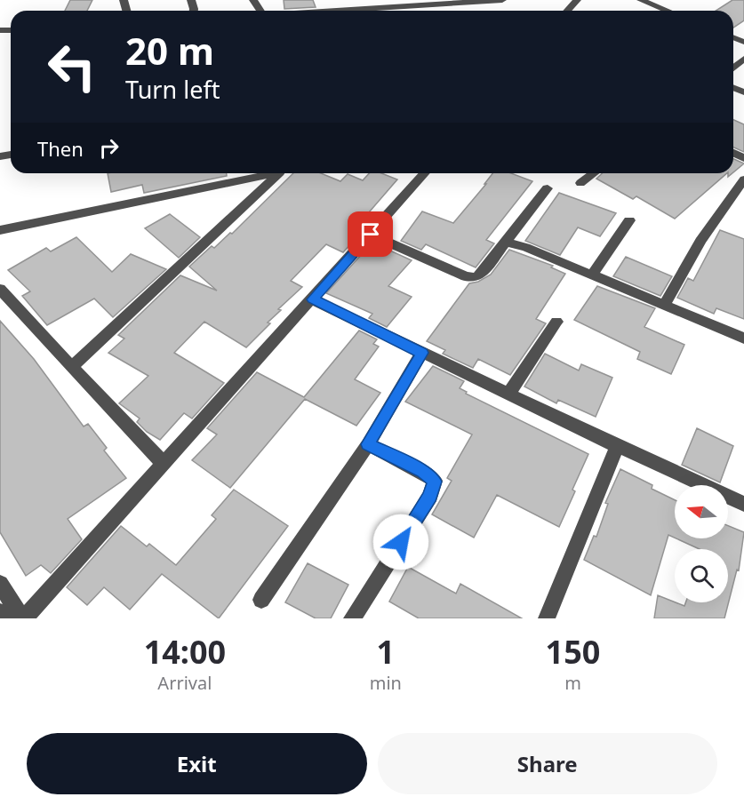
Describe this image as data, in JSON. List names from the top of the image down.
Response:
{
  "north": "left",
  "page": {
    "turn": ["20 m", "Turn left"],
    "then": "Then",
    "eta": [
      "14:00",
      "Arrival",
      "1",
      "min",
      "150",
      "m"
    ],
    "buttons": ["Exit", "Share"]
  }
}
